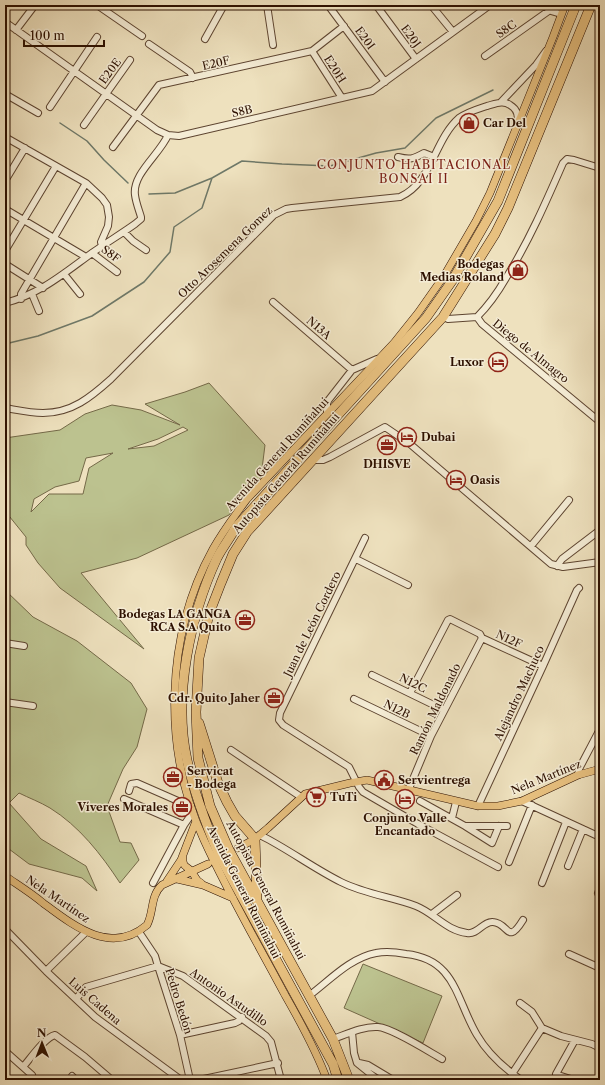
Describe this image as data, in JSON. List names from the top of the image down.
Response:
{
  "streets": {
    "highway": ["Autopista General Rumiñahui"],
    "main road": ["Avenida General Rumiñahui", "Nela Martínez"],
    "street": [
      "S8C",
      "E20J",
      "E20I",
      "E20F",
      "E20H",
      "E20E",
      "S8B",
      "Otto Arosemena Gomez",
      "S8F",
      "N13A",
      "Diego de Almagro",
      "Juan de León Cordero",
      "N12F",
      "N12C",
      "Alejandro Machuco",
      "N12B",
      "Ramón Maldonado",
      "Antonio Astudillo",
      "Luis Cadena",
      "Pedro Bedón"
    ]
  },
  "crossings": [
    ["S8C", "Avenida General Rumiñahui"],
    ["E20J", "S8B"],
    ["E20I", "E20F"],
    ["E20I", "S8B"],
    ["E20F", "E20H"],
    ["E20H", "S8B"],
    ["Diego de Almagro", "Autopista General Rumiñahui"],
    ["Juan de León Cordero", "Nela Martínez"],
    ["N12F", "N12C"],
    ["N12F", "Alejandro Machuco"],
    ["N12F", "Ramón Maldonado"],
    ["N12C", "Ramón Maldonado"],
    ["Alejandro Machuco", "Nela Martínez"],
    ["N12B", "Ramón Maldonado"],
    ["Ramón Maldonado", "Nela Martínez"],
    ["Nela Martínez", "Pedro Bedón"],
    ["Antonio Astudillo", "Pedro Bedón"]
  ],
  "districts": ["CONJUNTO HABITACIONAL BONSAI II"],
  "places": {
    "shop": ["Car Del", "Bodegas Medias Roland"],
    "hotel": [
      "Luxor",
      "Dubai",
      "Oasis",
      "Conjunto Valle Encantado"
    ],
    "office": [
      "DHISVE",
      "Bodegas LA GANGA RCA S.A Quito",
      "Cdr. Quito Jaher",
      "Servicat - Bodega",
      "Víveres Morales"
    ],
    "public building": ["Servientrega"],
    "supermarket": ["TuTi"]
  },
  "scale_bar": "100 m",
  "north": "top"
}
